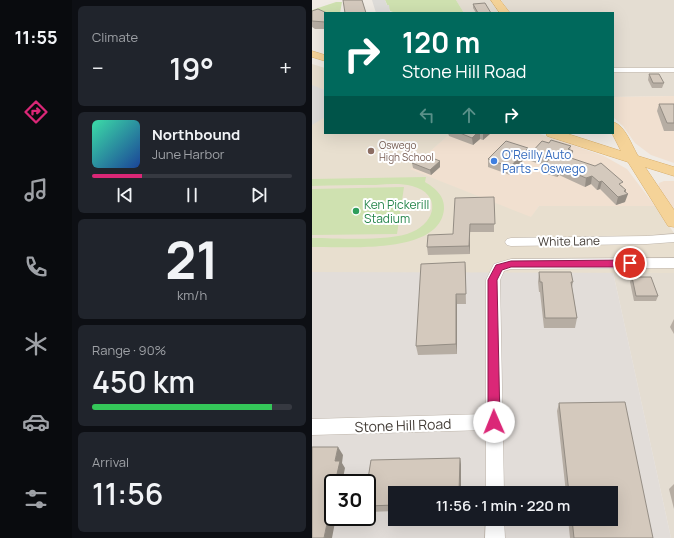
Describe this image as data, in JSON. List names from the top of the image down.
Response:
{
  "streets": {
    "street": ["White Lane", "Stone Hill Road"]
  },
  "places": ["Oswego High School", "O'Reilly Auto Parts - Oswego", "Ken Pickerill Stadium"],
  "page": {
    "tabs": "11:55",
    "tile": [
      "Climate",
      ["21", "km/h"],
      ["Range · 90%", "450 km"],
      ["Arrival", "11:56"]
    ],
    "turn": ["120 m", "Stone Hill Road"],
    "heat": ["−", "19°", "+"],
    "song": ["Northbound", "June Harbor"],
    "limit": "30",
    "trip": "11:56 · 1 min · 220 m"
  }
}
